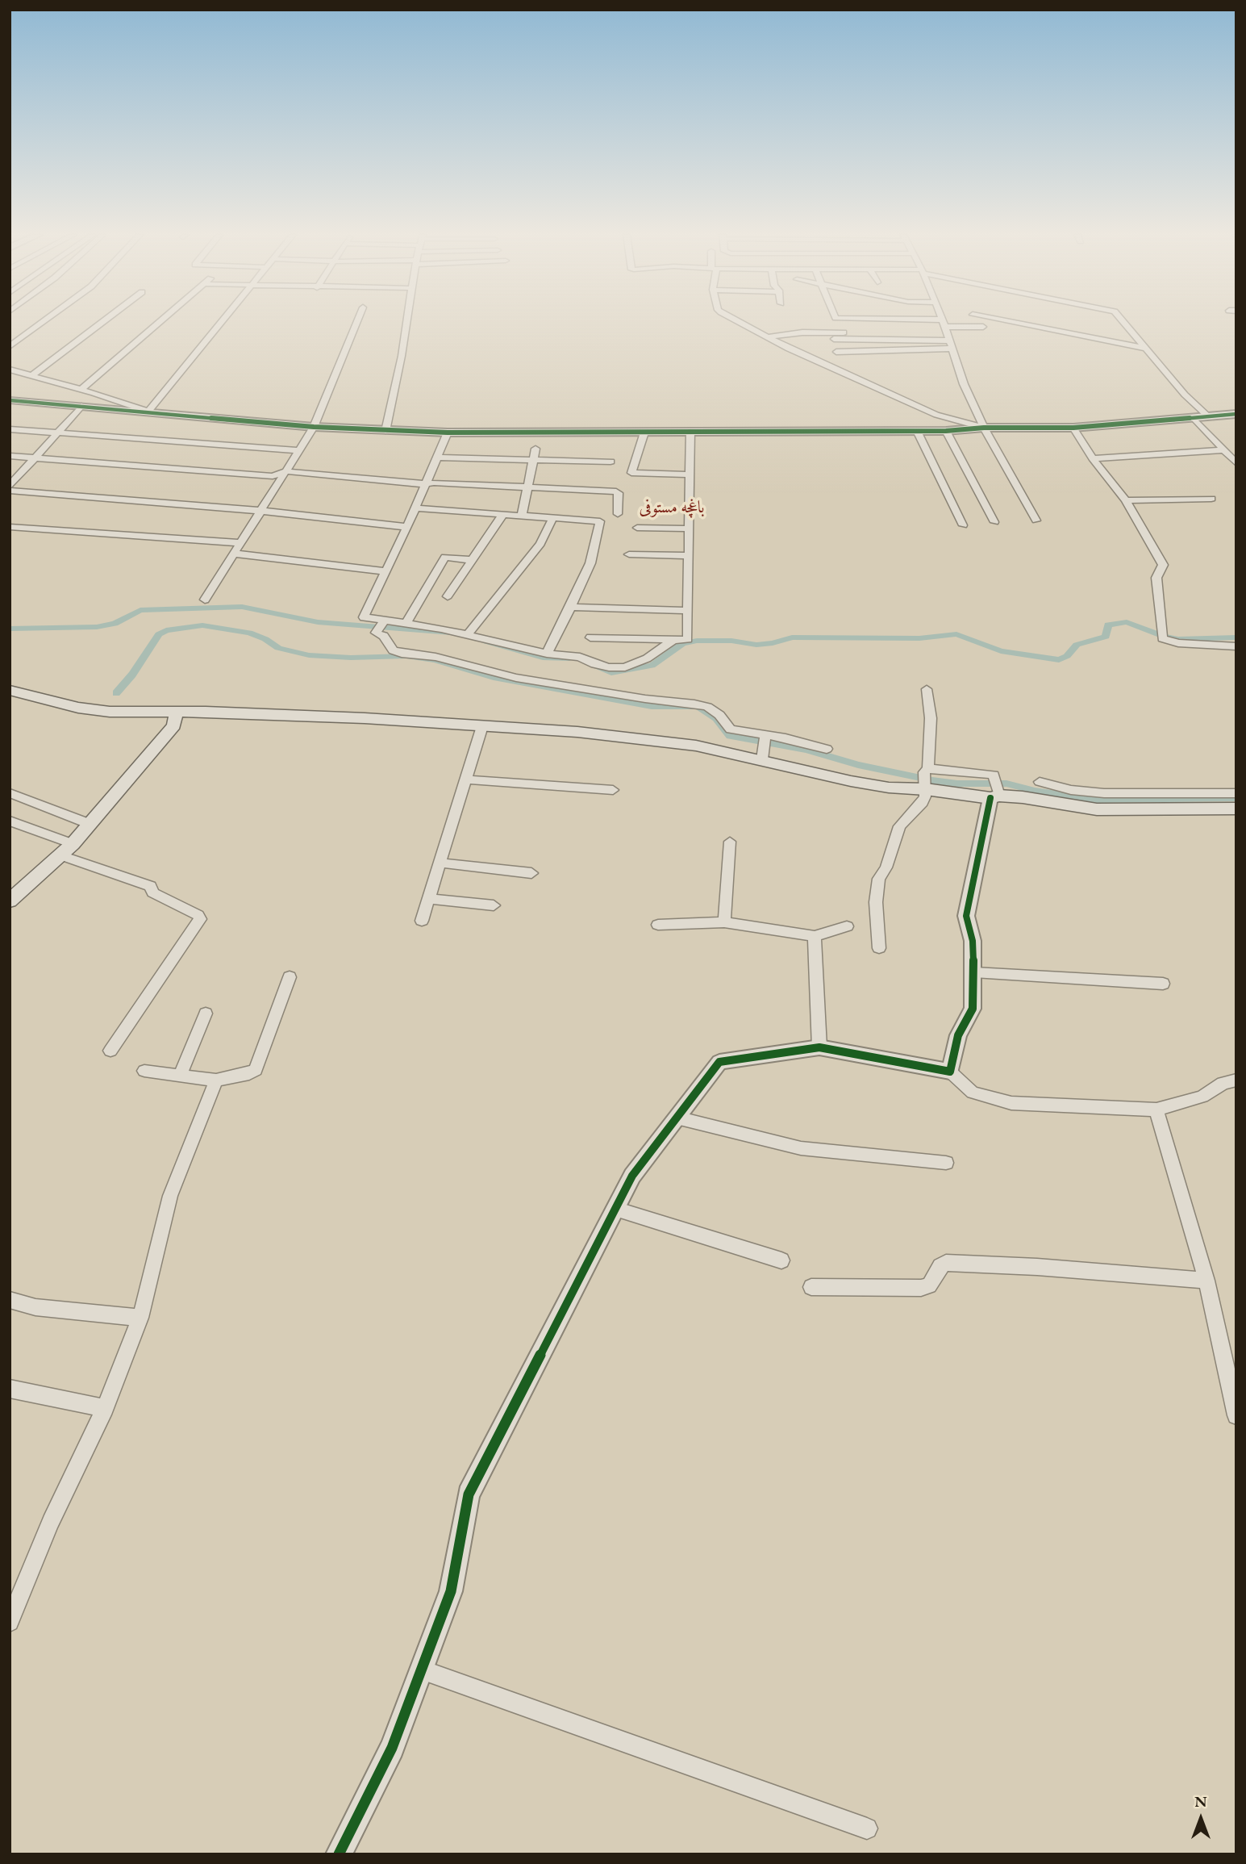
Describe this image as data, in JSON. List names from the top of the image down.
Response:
{
  "districts": ["باغچه مستوفی"],
  "north": "top"
}
